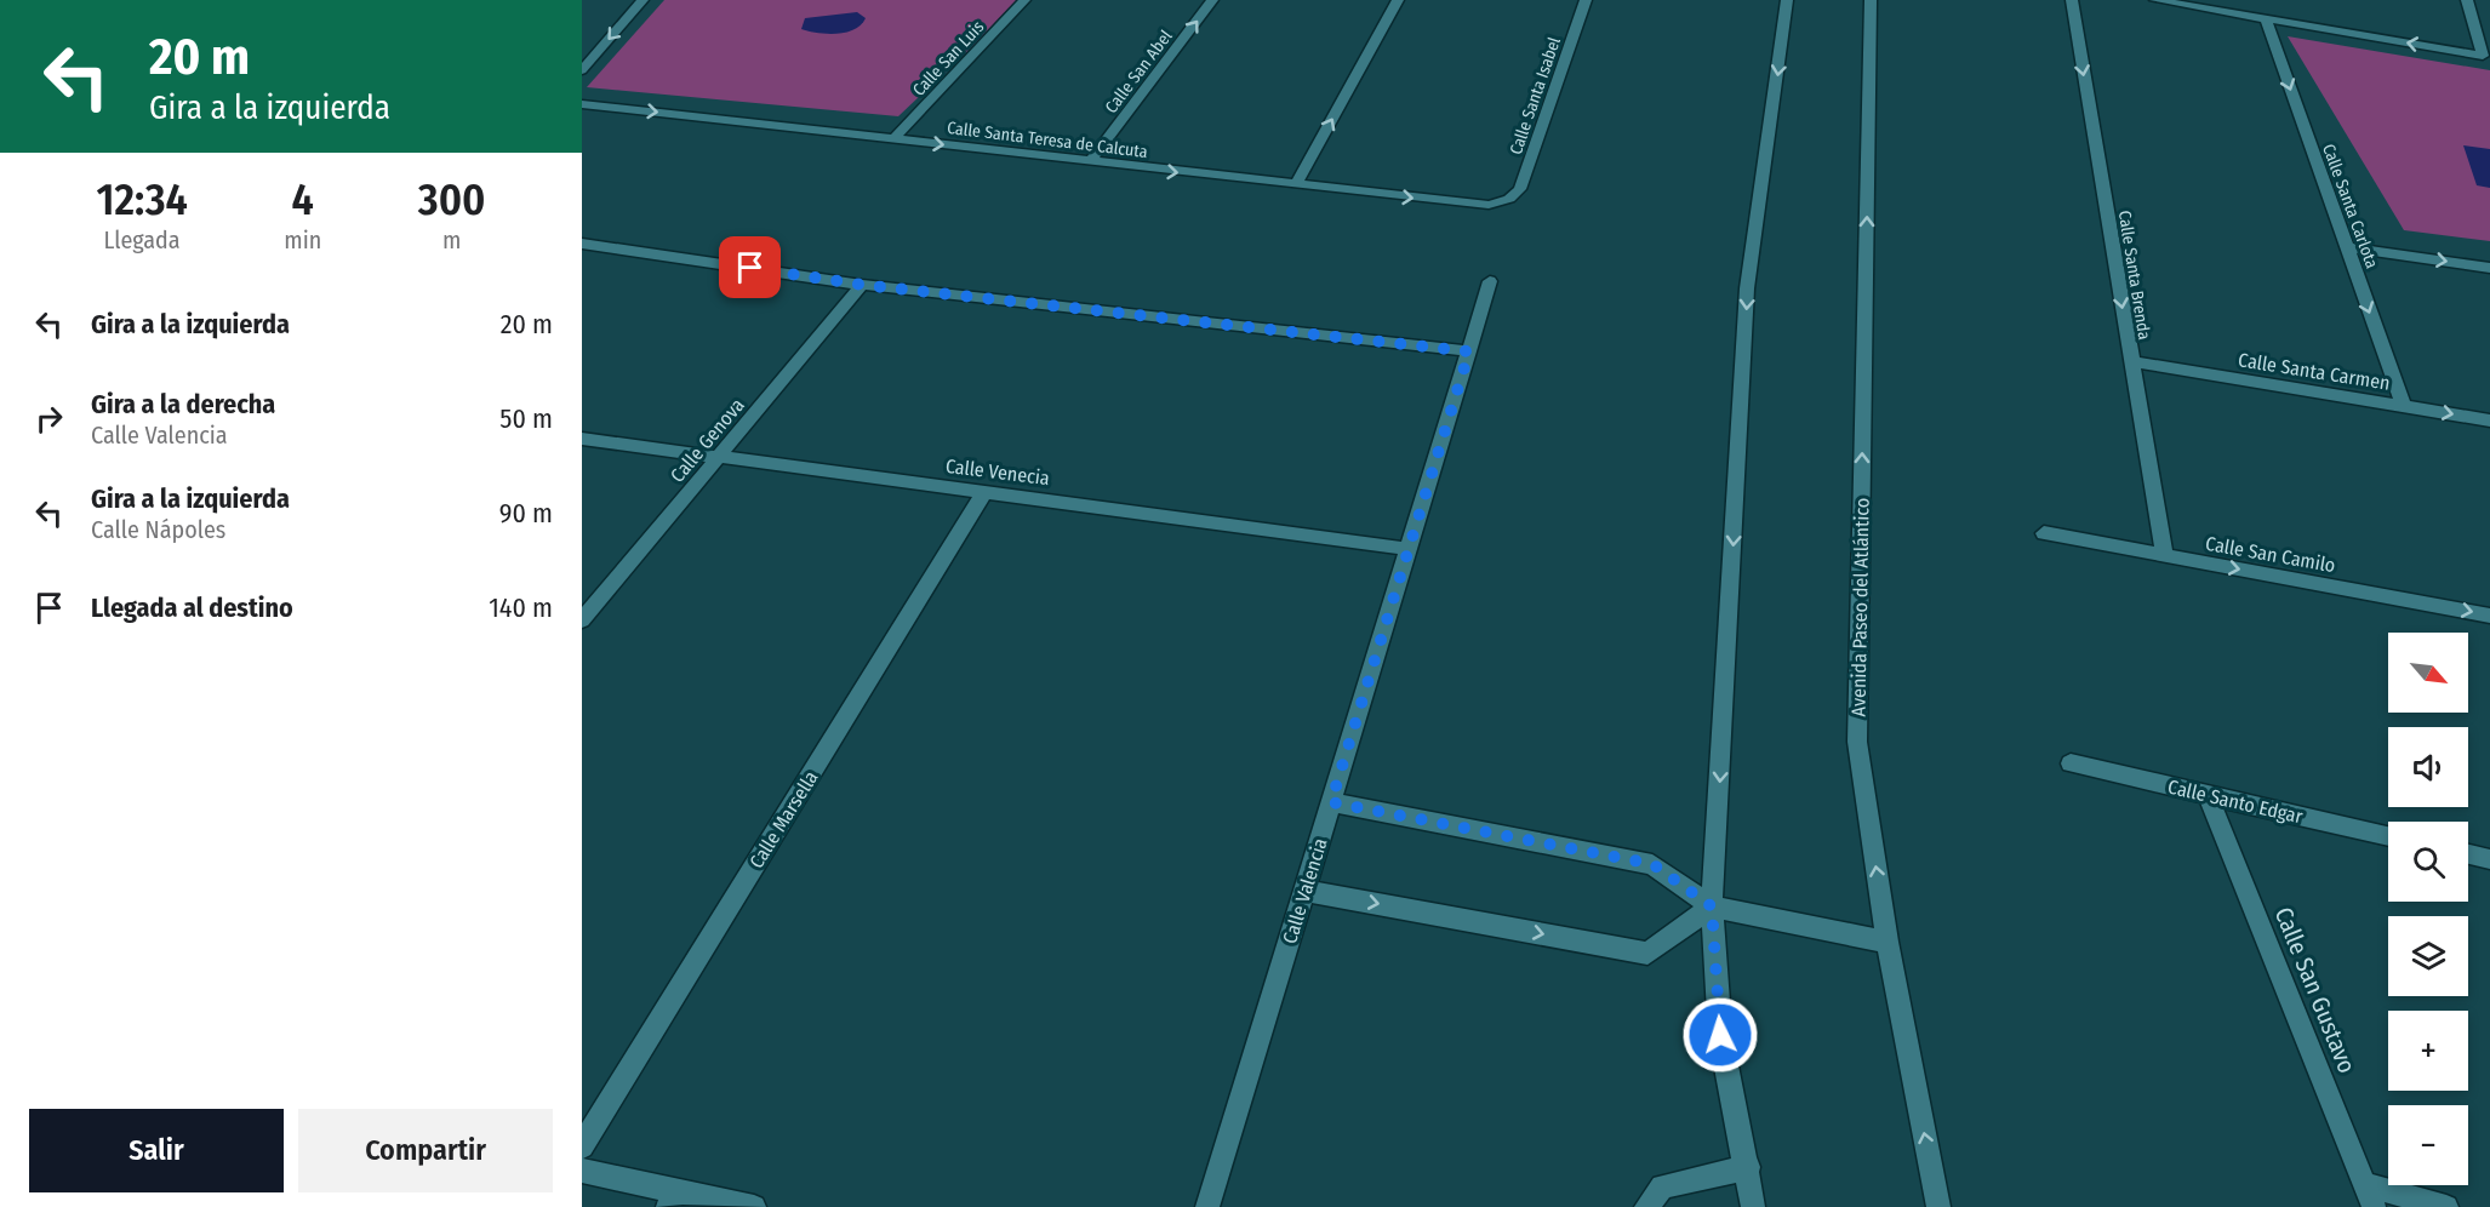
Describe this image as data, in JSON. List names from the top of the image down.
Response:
{
  "streets": {
    "street": [
      "Calle San Luis",
      "Calle San Abel",
      "Calle Santa Isabel",
      "Calle Santa Teresa de Calcuta",
      "Calle Santa Carlota",
      "Calle Santa Brenda",
      "Calle Santa Carmen",
      "Calle Genova",
      "Calle Venecia",
      "Calle San Camilo",
      "Avenida Paseo del Atlántico",
      "Calle Santo Edgar",
      "Calle Marsella",
      "Calle Valencia",
      "Calle San Gustavo"
    ]
  },
  "crossings": [
    ["Calle San Luis", "Calle Santa Teresa de Calcuta"],
    ["Calle San Abel", "Calle Santa Teresa de Calcuta"],
    ["Calle Santa Isabel", "Calle Santa Teresa de Calcuta"],
    ["Calle Santa Carlota", "Calle Santa Carmen"],
    ["Calle Santa Brenda", "Calle Santa Carmen"],
    ["Calle Santa Brenda", "Calle San Camilo"],
    ["Calle Genova", "Calle Venecia"],
    ["Calle Venecia", "Calle Marsella"],
    ["Calle Venecia", "Calle Valencia"],
    ["Calle Santo Edgar", "Calle San Gustavo"]
  ],
  "one_way": [
    "Calle San Abel",
    "Calle Santa Carlota",
    "Calle Santa Brenda",
    "Calle San Camilo"
  ],
  "north": "bottom right",
  "page": {
    "turn": ["20 m", "Gira a la izquierda"],
    "eta": [
      "12:34",
      "Llegada",
      "4",
      "min",
      "300",
      "m"
    ],
    "list": [
      {
        "name": "Gira a la izquierda",
        "value": "20 m"
      },
      {
        "name": "Gira a la derecha",
        "note": "Calle Valencia",
        "value": "50 m"
      },
      {
        "name": "Gira a la izquierda",
        "note": "Calle Nápoles",
        "value": "90 m"
      },
      {
        "name": "Llegada al destino",
        "value": "140 m"
      }
    ],
    "map_buttons": ["+", "−"],
    "buttons": ["Salir", "Compartir"]
  }
}
